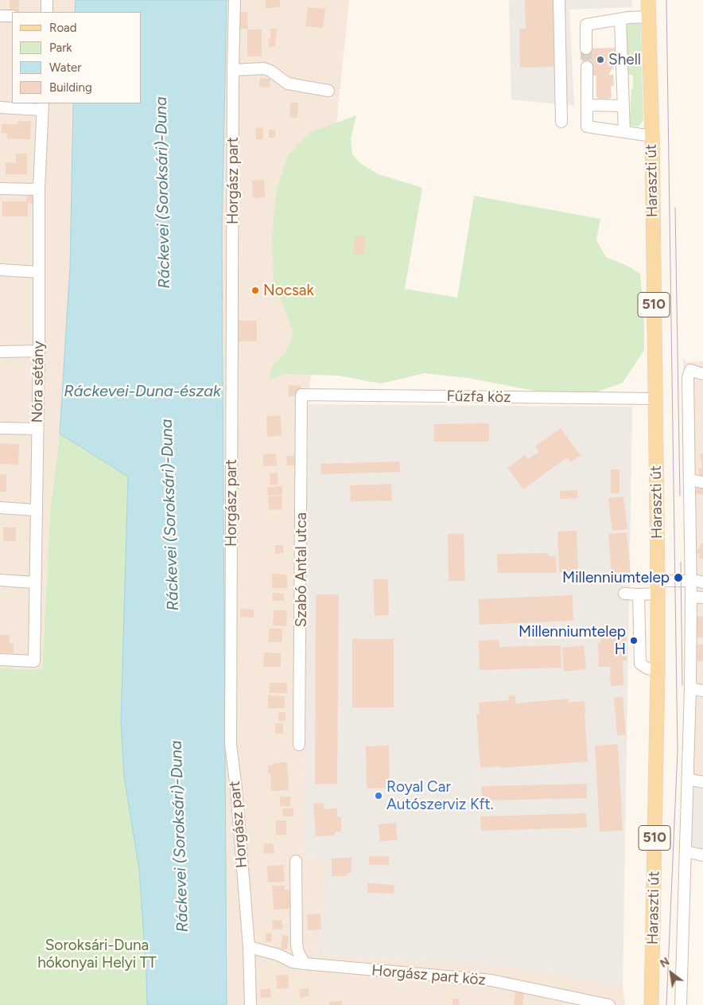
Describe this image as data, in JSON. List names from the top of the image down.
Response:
{
  "streets": {
    "main road": ["Haraszti út", "510"],
    "street": [
      "Horgász part",
      "Nóra sétány",
      "Fűzfa köz",
      "Szabó Antal utca",
      "Horgász part köz"
    ]
  },
  "crossings": [
    ["Horgász part", "Horgász part köz"],
    ["Haraszti út", "Fűzfa köz"],
    ["Fűzfa köz", "Szabó Antal utca"]
  ],
  "water": ["Ráckevei (Soroksári)-Duna", "Ráckevei-Duna-észak"],
  "parks": ["Soroksári-Duna hókonyai Helyi TT"],
  "places": [
    "Shell",
    "Nocsak",
    "Millenniumtelep",
    "Millenniumtelep H",
    "Royal Car Autószerviz Kft."
  ],
  "legend": [
    "Road",
    "Park",
    "Water",
    "Building"
  ],
  "north": "top left"
}
